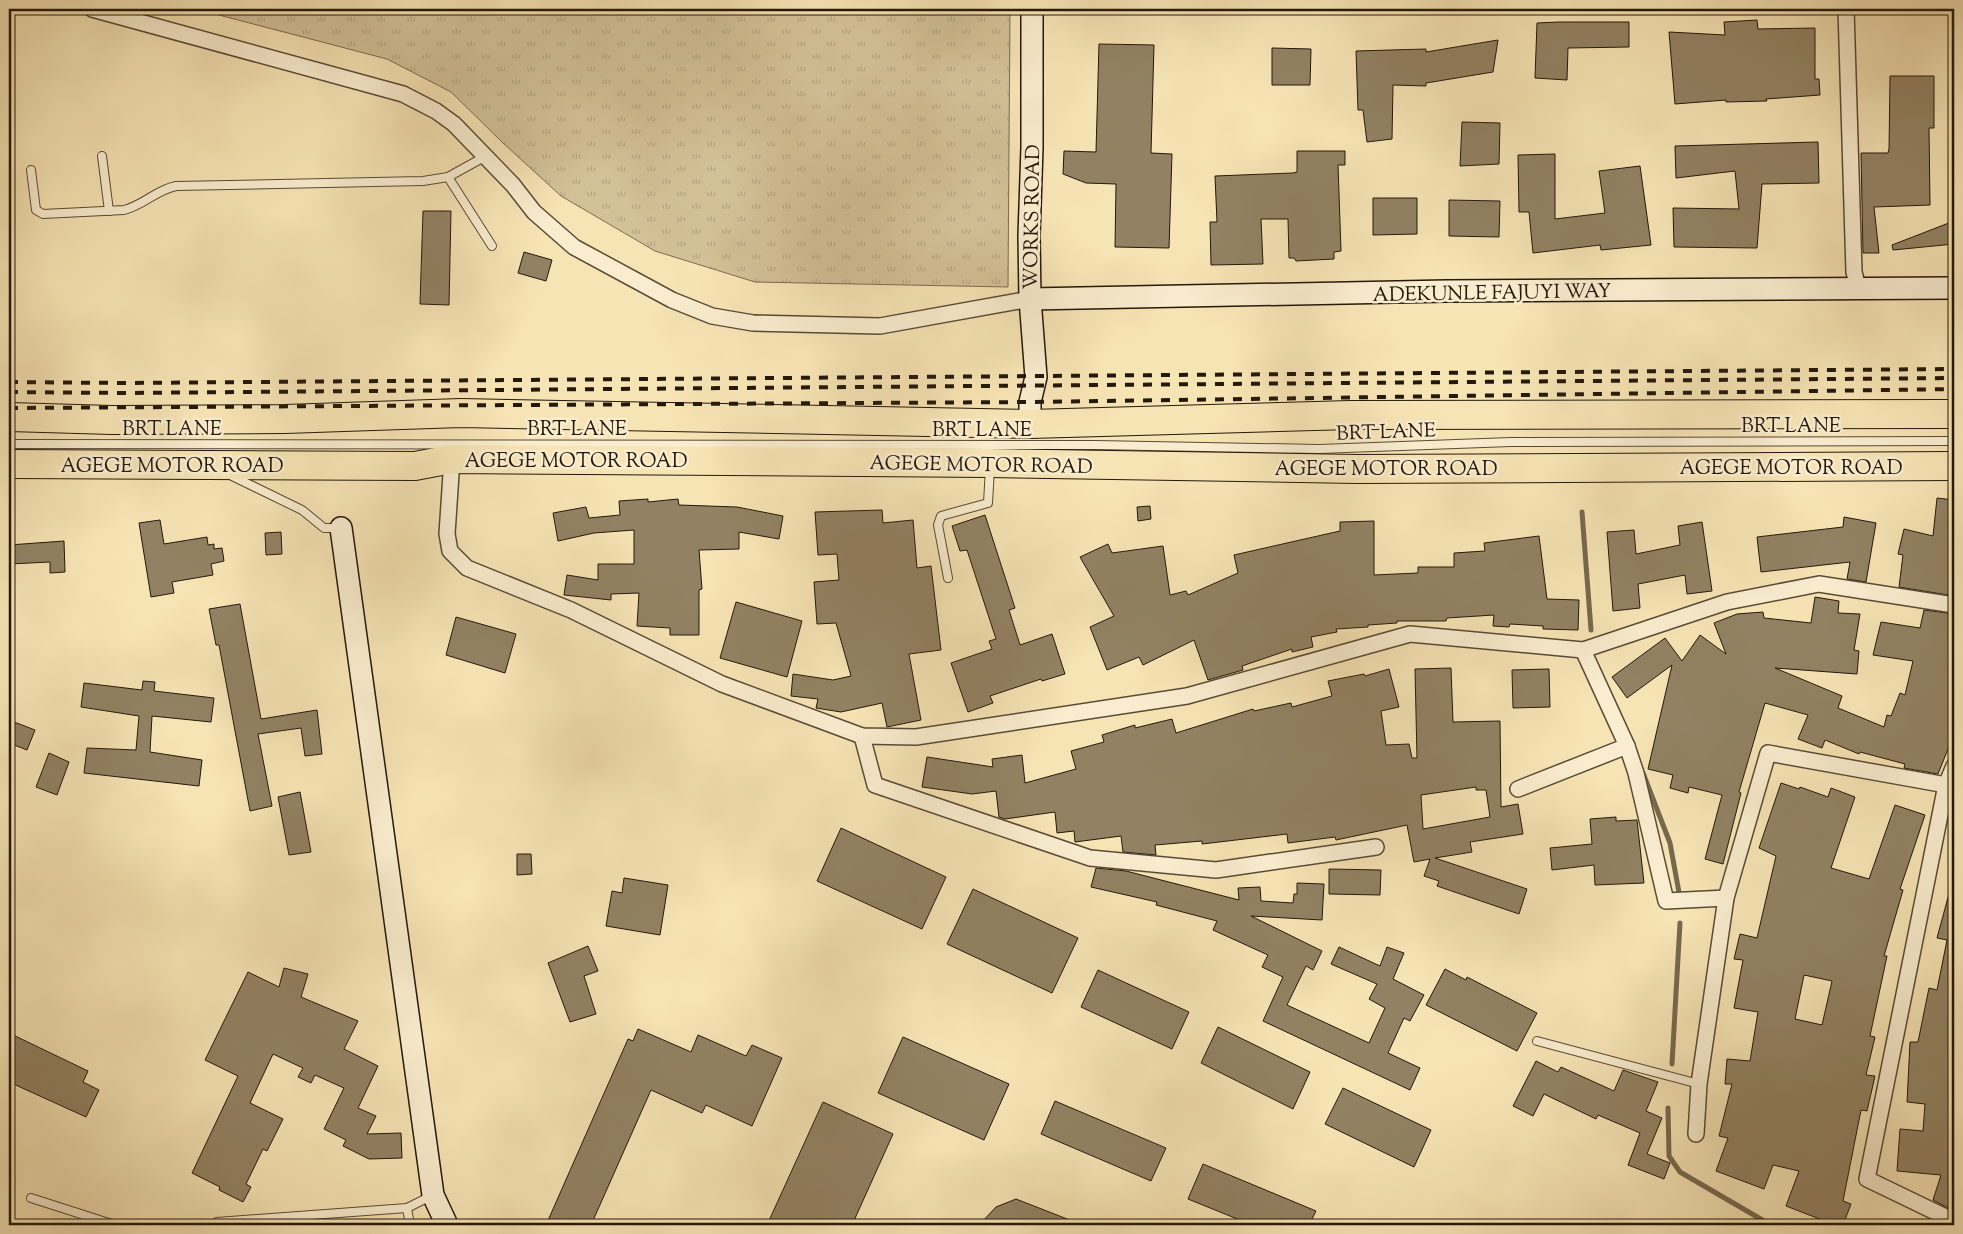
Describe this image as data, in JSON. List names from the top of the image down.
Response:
{
  "streets": {
    "highway": ["AGEGE MOTOR ROAD"],
    "street": ["WORKS ROAD", "ADEKUNLE FAJUYI WAY"],
    "lane": ["BRT LANE"]
  },
  "crossings": [
    ["WORKS ROAD", "ADEKUNLE FAJUYI WAY"],
    ["WORKS ROAD", "AGEGE MOTOR ROAD"]
  ]
}
